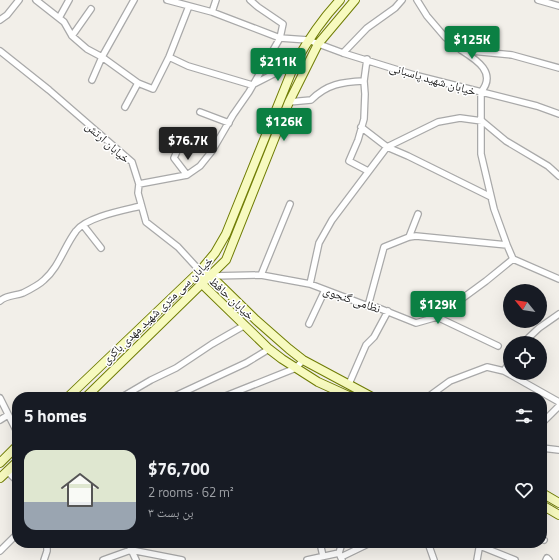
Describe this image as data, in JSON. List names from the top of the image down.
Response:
{
  "streets": {
    "main road": ["خیابان حافظ", "خیابان سی متری شهید مهدی باکری"],
    "street": ["خیابان شهید پاسبانی", "خیابان ارتش", "نظامی گنجوی"]
  },
  "crossings": [
    ["خیابان شهید پاسبانی", "خیابان سی متری شهید مهدی باکری"],
    ["خیابان ارتش", "خیابان حافظ"],
    ["خیابان ارتش", "خیابان سی متری شهید مهدی باکری"],
    ["خیابان حافظ", "نظامی گنجوی"],
    ["خیابان حافظ", "خیابان سی متری شهید مهدی باکری"],
    ["نظامی گنجوی", "خیابان سی متری شهید مهدی باکری"]
  ],
  "north": "top left",
  "page": {
    "price": [
      "$125K",
      "$211K",
      "$126K",
      "$76.7K",
      "$129K"
    ],
    "heading": "5 homes",
    "list": [
      {
        "name": "$76,700",
        "note": "2 rooms · 62 m² · بن بست ۳"
      }
    ]
  }
}
